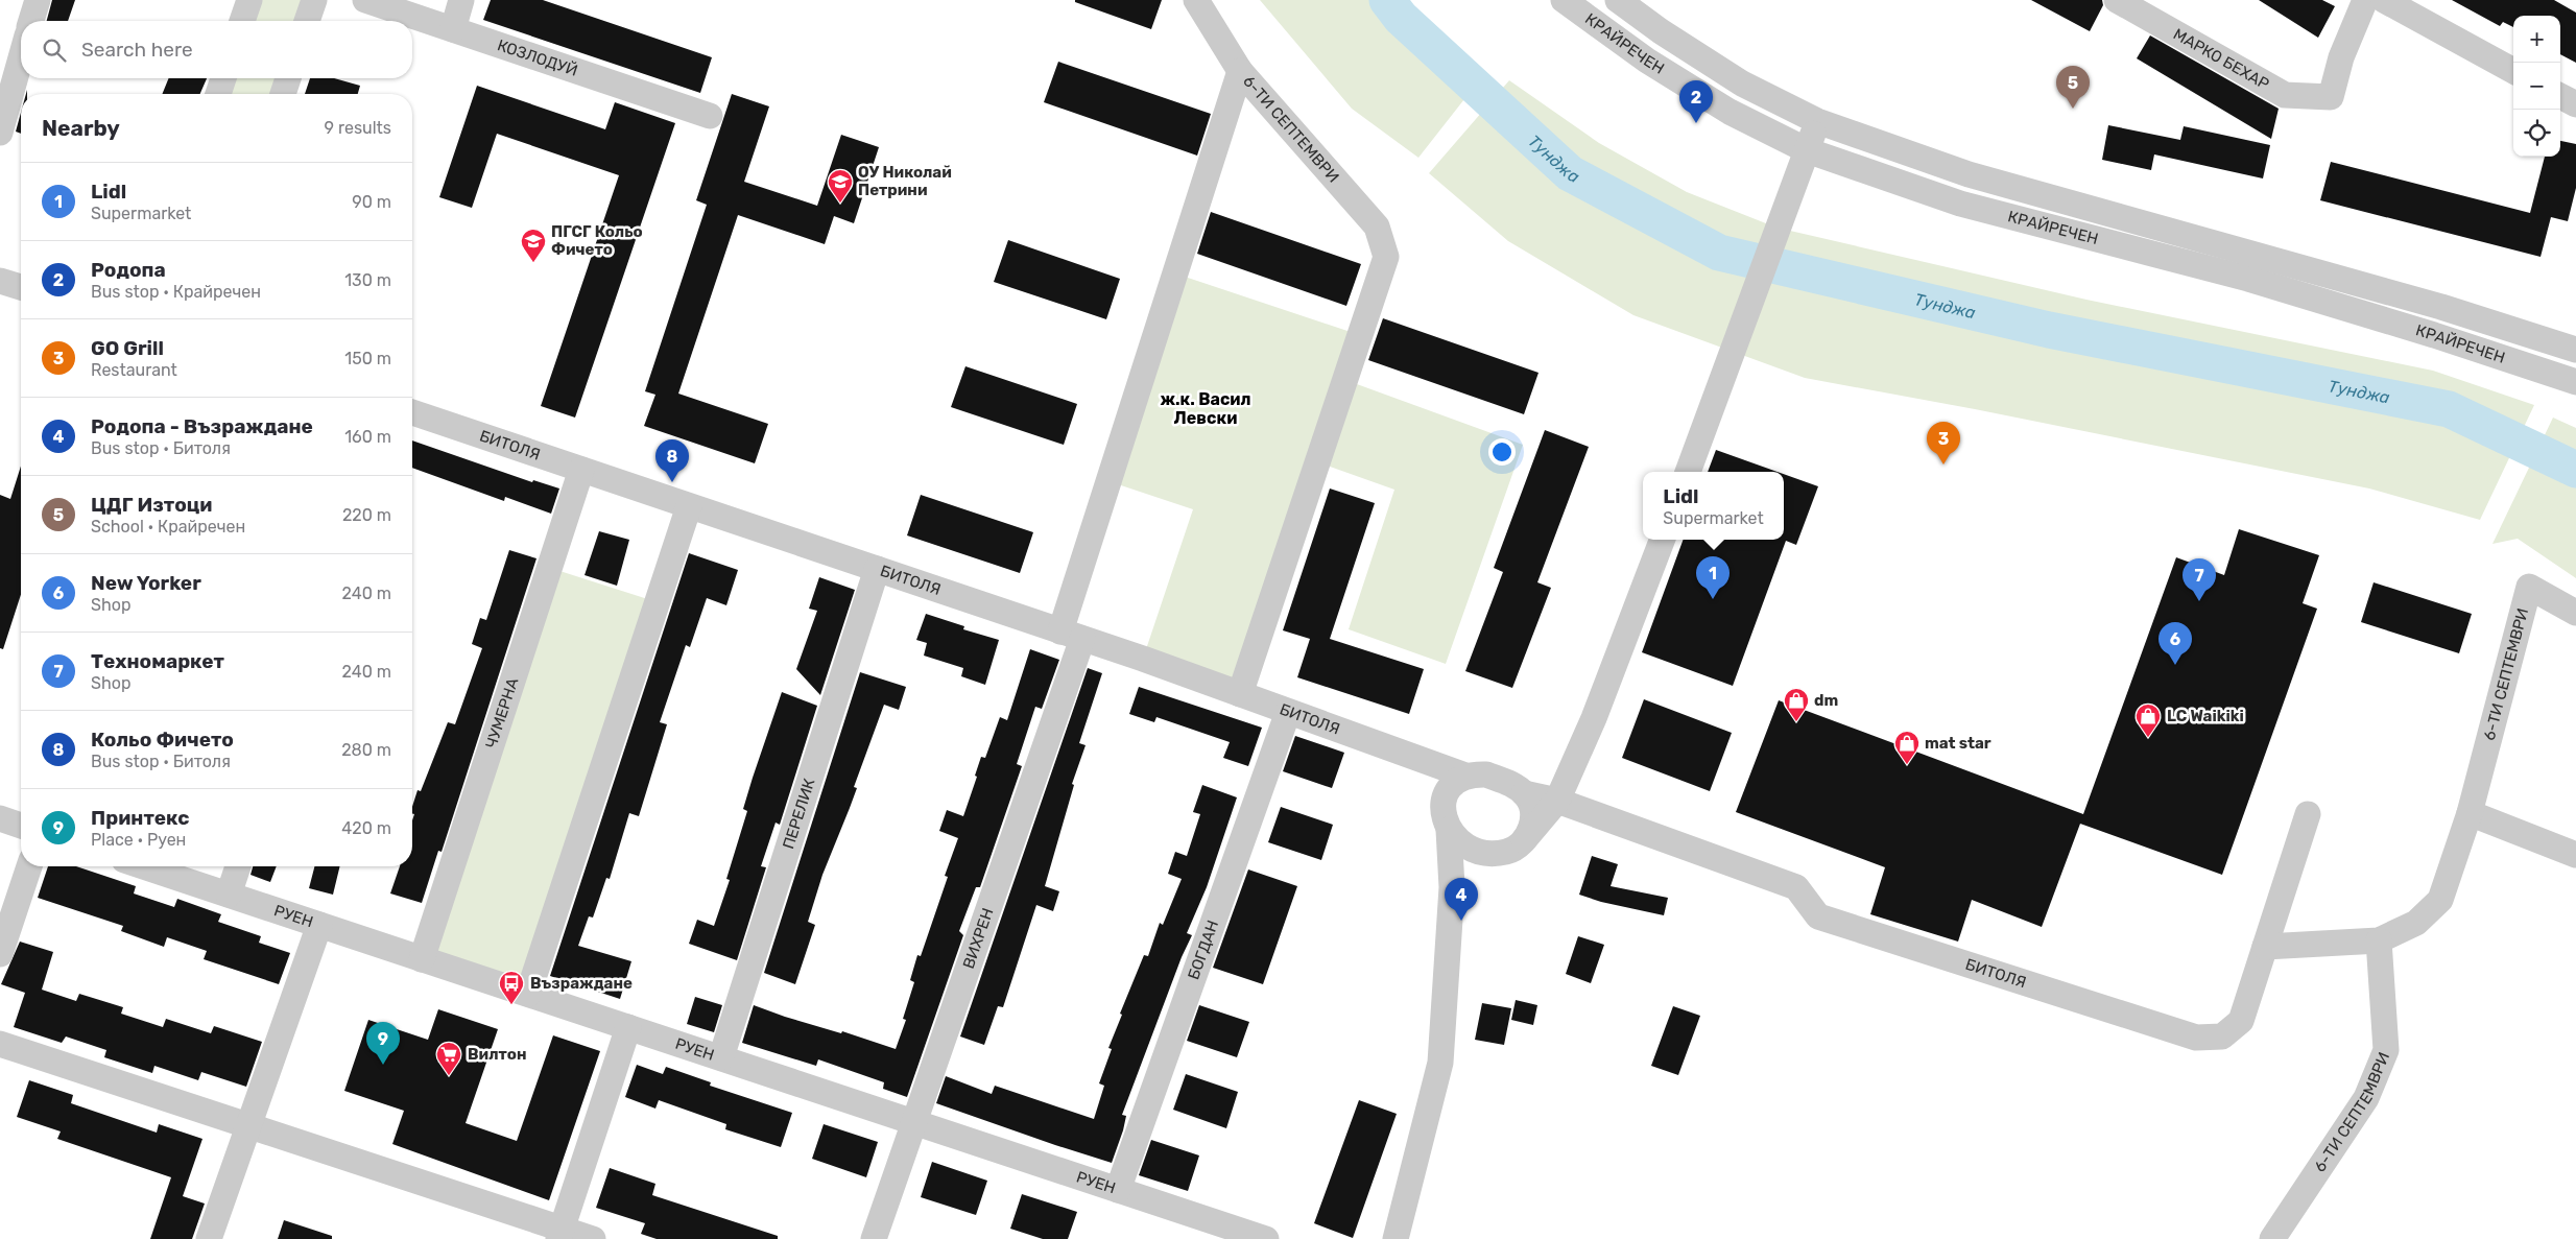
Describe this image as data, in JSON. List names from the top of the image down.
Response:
{
  "streets": {
    "street": [
      "КРАЙРЕЧЕН",
      "КОЗЛОДУЙ",
      "МАРКО БЕХАР",
      "6-ТИ СЕПТЕМВРИ",
      "БИТОЛЯ",
      "ЧУМЕРНА",
      "ПЕРЕЛИК",
      "РУЕН",
      "ВИХРЕН",
      "БОГДАН"
    ]
  },
  "crossings": [
    ["6-ТИ СЕПТЕМВРИ", "БИТОЛЯ"],
    ["6-ТИ СЕПТЕМВРИ", "ВИХРЕН"],
    ["БИТОЛЯ", "ЧУМЕРНА"],
    ["БИТОЛЯ", "ПЕРЕЛИК"],
    ["БИТОЛЯ", "ВИХРЕН"],
    ["БИТОЛЯ", "БОГДАН"],
    ["ЧУМЕРНА", "РУЕН"],
    ["ПЕРЕЛИК", "РУЕН"],
    ["РУЕН", "ВИХРЕН"],
    ["РУЕН", "БОГДАН"]
  ],
  "districts": ["ж.к. Васил Левски"],
  "water": ["Тунджа"],
  "places": {
    "school or university": ["ОУ Николай Петрини", "ПГСГ Кольо Фичето"],
    "shop": ["dm", "LC Waikiki", "mat star"],
    "bus stop": ["Възраждане"],
    "supermarket": ["Вилтон"]
  },
  "page": {
    "map_buttons": ["+", "−"],
    "search": "Search here",
    "pins": [
      "5",
      "2",
      "3",
      "8",
      "1",
      "7",
      "6",
      "4",
      "9"
    ],
    "heading": ["Nearby", "9 results"],
    "list": [
      {
        "mark": "1",
        "name": "Lidl",
        "note": "Supermarket",
        "value": "90 m"
      },
      {
        "mark": "2",
        "name": "Родопа",
        "note": "Bus stop · Крайречен",
        "value": "130 m"
      },
      {
        "mark": "3",
        "name": "GO Grill",
        "note": "Restaurant",
        "value": "150 m"
      },
      {
        "mark": "4",
        "name": "Родопа - Възраждане",
        "note": "Bus stop · Битоля",
        "value": "160 m"
      },
      {
        "mark": "5",
        "name": "ЦДГ Изтоци",
        "note": "School · Крайречен",
        "value": "220 m"
      },
      {
        "mark": "6",
        "name": "New Yorker",
        "note": "Shop",
        "value": "240 m"
      },
      {
        "mark": "7",
        "name": "Техномаркет",
        "note": "Shop",
        "value": "240 m"
      },
      {
        "mark": "8",
        "name": "Кольо Фичето",
        "note": "Bus stop · Битоля",
        "value": "280 m"
      },
      {
        "mark": "9",
        "name": "Принтекс",
        "note": "Place · Руен",
        "value": "420 m"
      }
    ],
    "popup": ["Lidl", "Supermarket"]
  }
}
